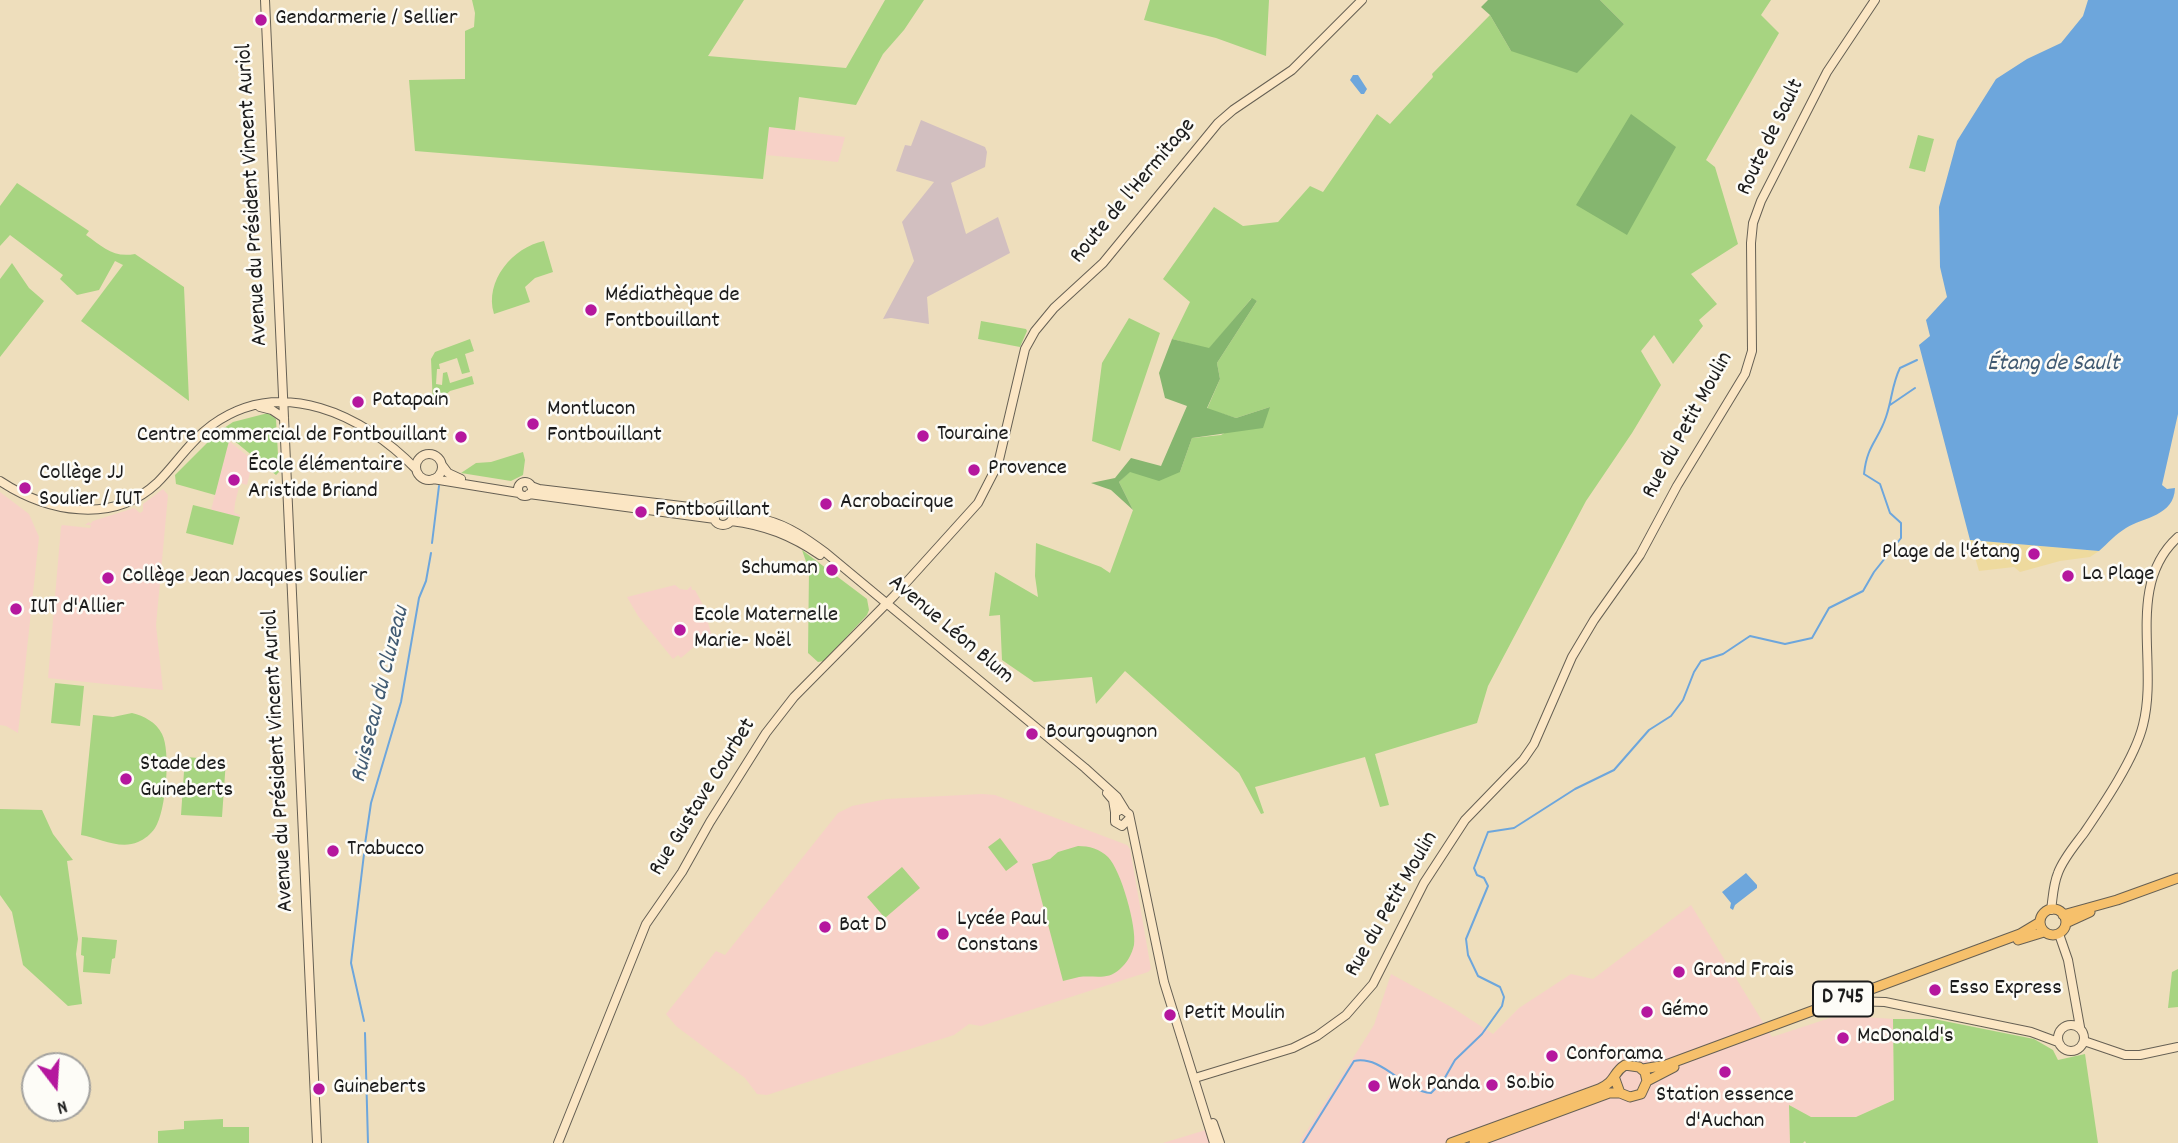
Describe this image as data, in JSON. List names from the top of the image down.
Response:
{
  "streets": {
    "main road": [
      "Route de Sault",
      "Route de l'Hermitage",
      "Avenue du Président Vincent Auriol",
      "Rue du Petit Moulin",
      "Avenue Léon Blum",
      "Rue Gustave Courbet",
      "D 745"
    ]
  },
  "crossings": [
    ["Route de Sault", "Rue du Petit Moulin"],
    ["Route de l'Hermitage", "Rue Gustave Courbet"],
    ["Avenue du Président Vincent Auriol", "Avenue Léon Blum"],
    ["Rue du Petit Moulin", "Avenue Léon Blum"],
    ["Avenue Léon Blum", "Rue Gustave Courbet"]
  ],
  "water": ["Étang de Sault", "Ruisseau du Cluzeau"],
  "places": [
    "Gendarmerie / Sellier",
    "Médiathèque de Fontbouillant",
    "Patapain",
    "Montlucon Fontbouillant",
    "Touraine",
    "Centre commercial de Fontbouillant",
    "Provence",
    "École élémentaire Aristide Briand",
    "Collège JJ Soulier / IUT",
    "Acrobacirque",
    "Fontbouillant",
    "Plage de l'étang",
    "Schuman",
    "La Plage",
    "Collège Jean Jacques Soulier",
    "IUT d'Allier",
    "Ecole Maternelle Marie- Noël",
    "Bourgougnon",
    "Stade des Guineberts",
    "Trabucco",
    "Bat D",
    "Lycée Paul Constans",
    "Grand Frais",
    "Esso Express",
    "Gémo",
    "Petit Moulin",
    "McDonald's",
    "Conforama",
    "Station essence d'Auchan",
    "So.bio",
    "Wok Panda",
    "Guineberts"
  ],
  "north": "bottom"
}
